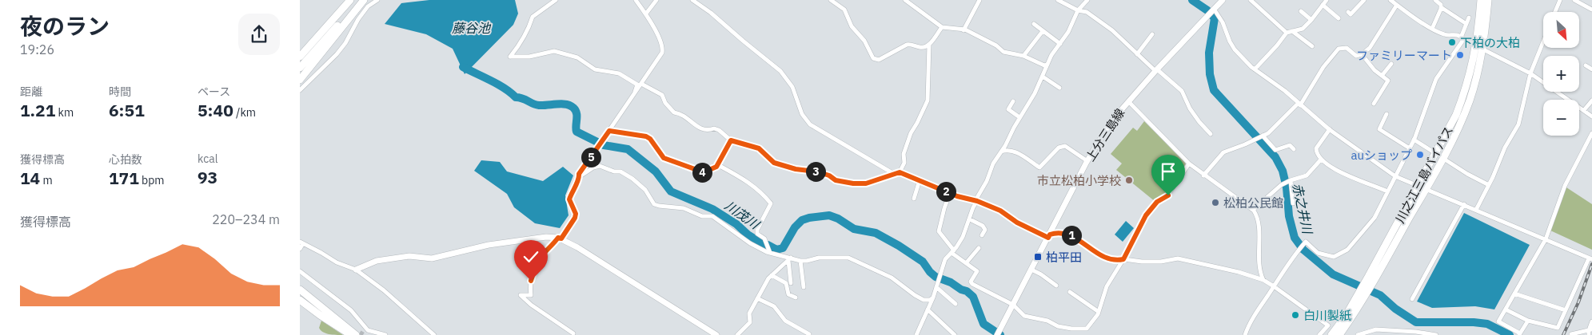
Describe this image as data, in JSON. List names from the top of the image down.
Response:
{
  "streets": {
    "highway": ["川之江三島バイパス"],
    "main road": ["上分三島線"]
  },
  "water": ["藤谷池", "赤之井川", "川茂川"],
  "places": {
    "other": [
      "下柏の大柏",
      "ファミリーマート",
      "auショップ",
      "市立松柏小学校",
      "松柏公民館",
      "白川製紙"
    ],
    "transit": ["柏平田"]
  },
  "north": "bottom right",
  "page": {
    "heading": ["夜のラン", "19:26"],
    "map_buttons": ["+", "−"],
    "stats": [
      ["距離", "1.21 km"],
      ["時間", "6:51"],
      ["ペース", "5:40 /km"],
      ["獲得標高", "14 m"],
      ["心拍数", "171 bpm"],
      ["kcal", "93"]
    ],
    "pins": [
      "5",
      "3",
      "4",
      "2",
      "1"
    ],
    "chart": ["獲得標高", "220–234 m"]
  }
}
